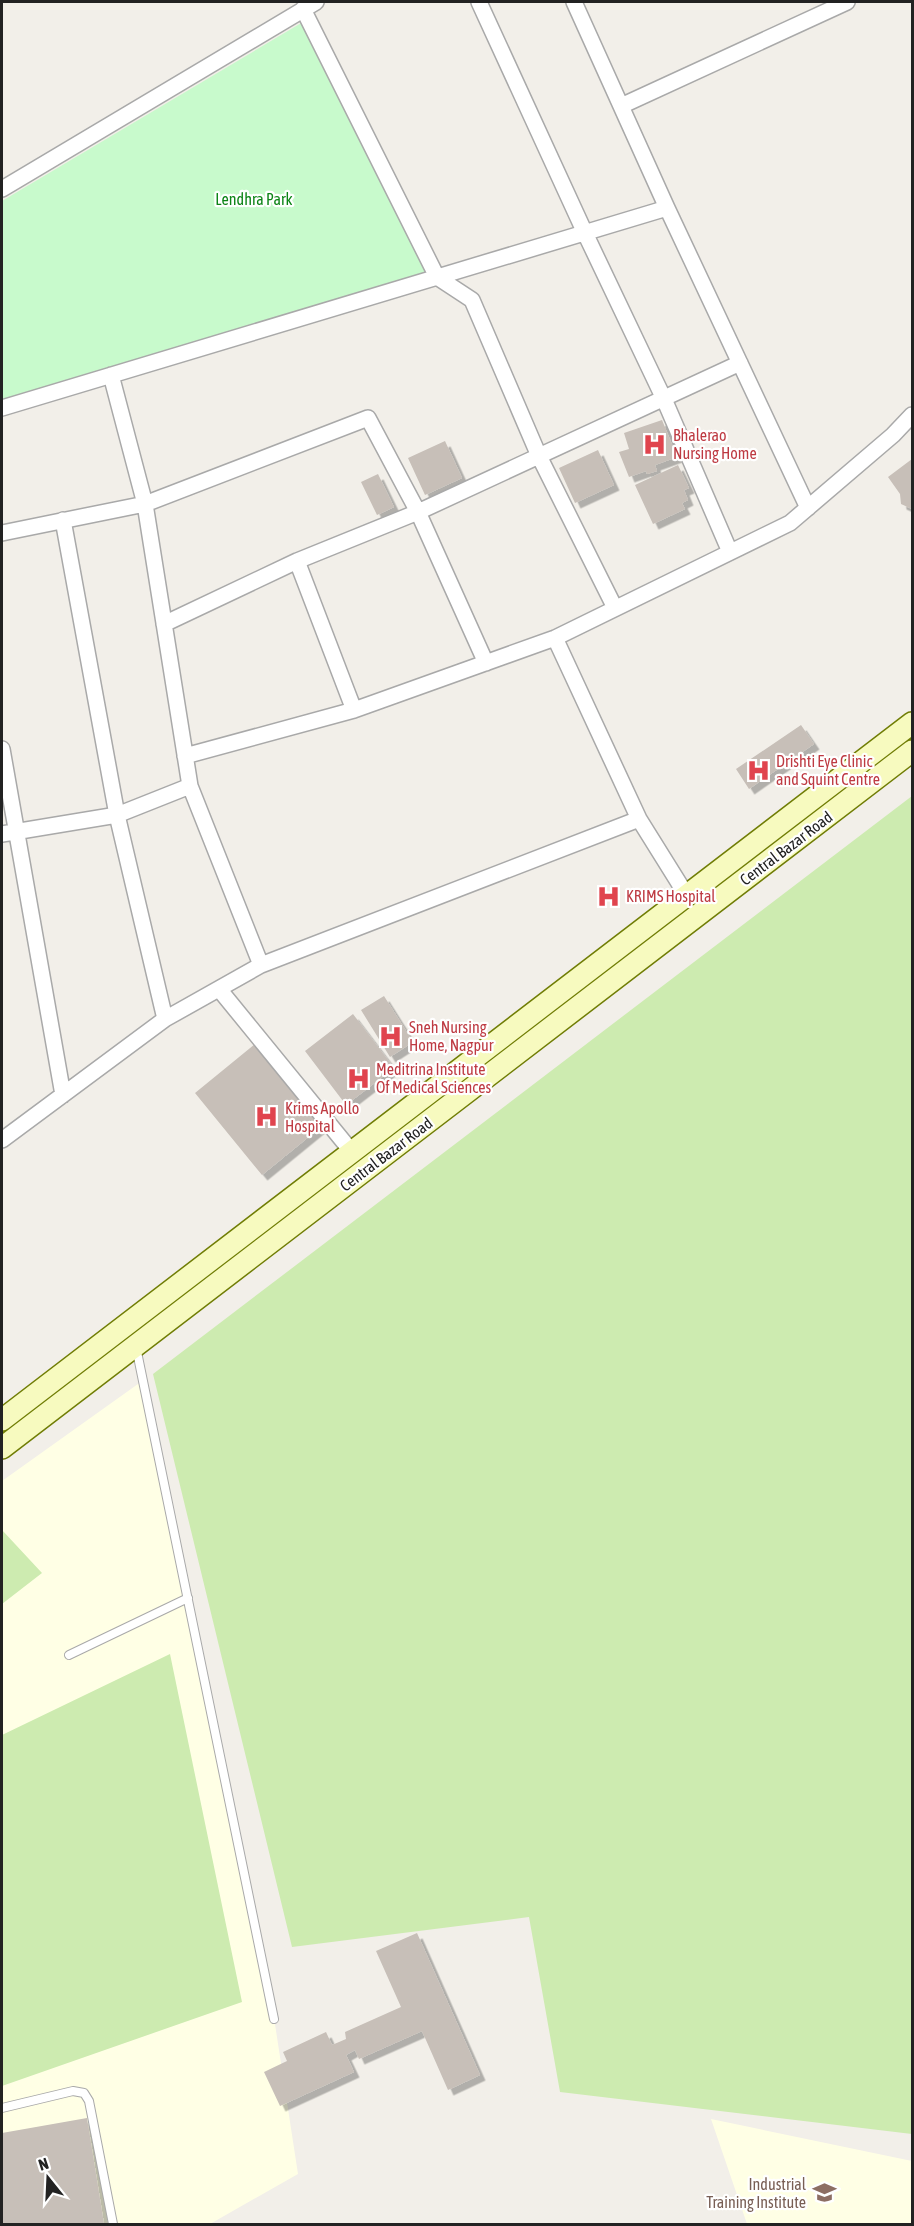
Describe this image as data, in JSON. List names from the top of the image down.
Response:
{
  "streets": {
    "main road": ["Central Bazar Road"]
  },
  "parks": ["Lendhra Park"],
  "places": {
    "hospital": [
      "Bhalerao Nursing Home",
      "Drishti Eye Clinic and Squint Centre",
      "KRIMS Hospital",
      "Sneh Nursing Home, Nagpur",
      "Meditrina Institute Of Medical Sciences",
      "Krims Apollo Hospital"
    ],
    "school or university": ["Industrial Training Institute"]
  },
  "north": "top"
}
